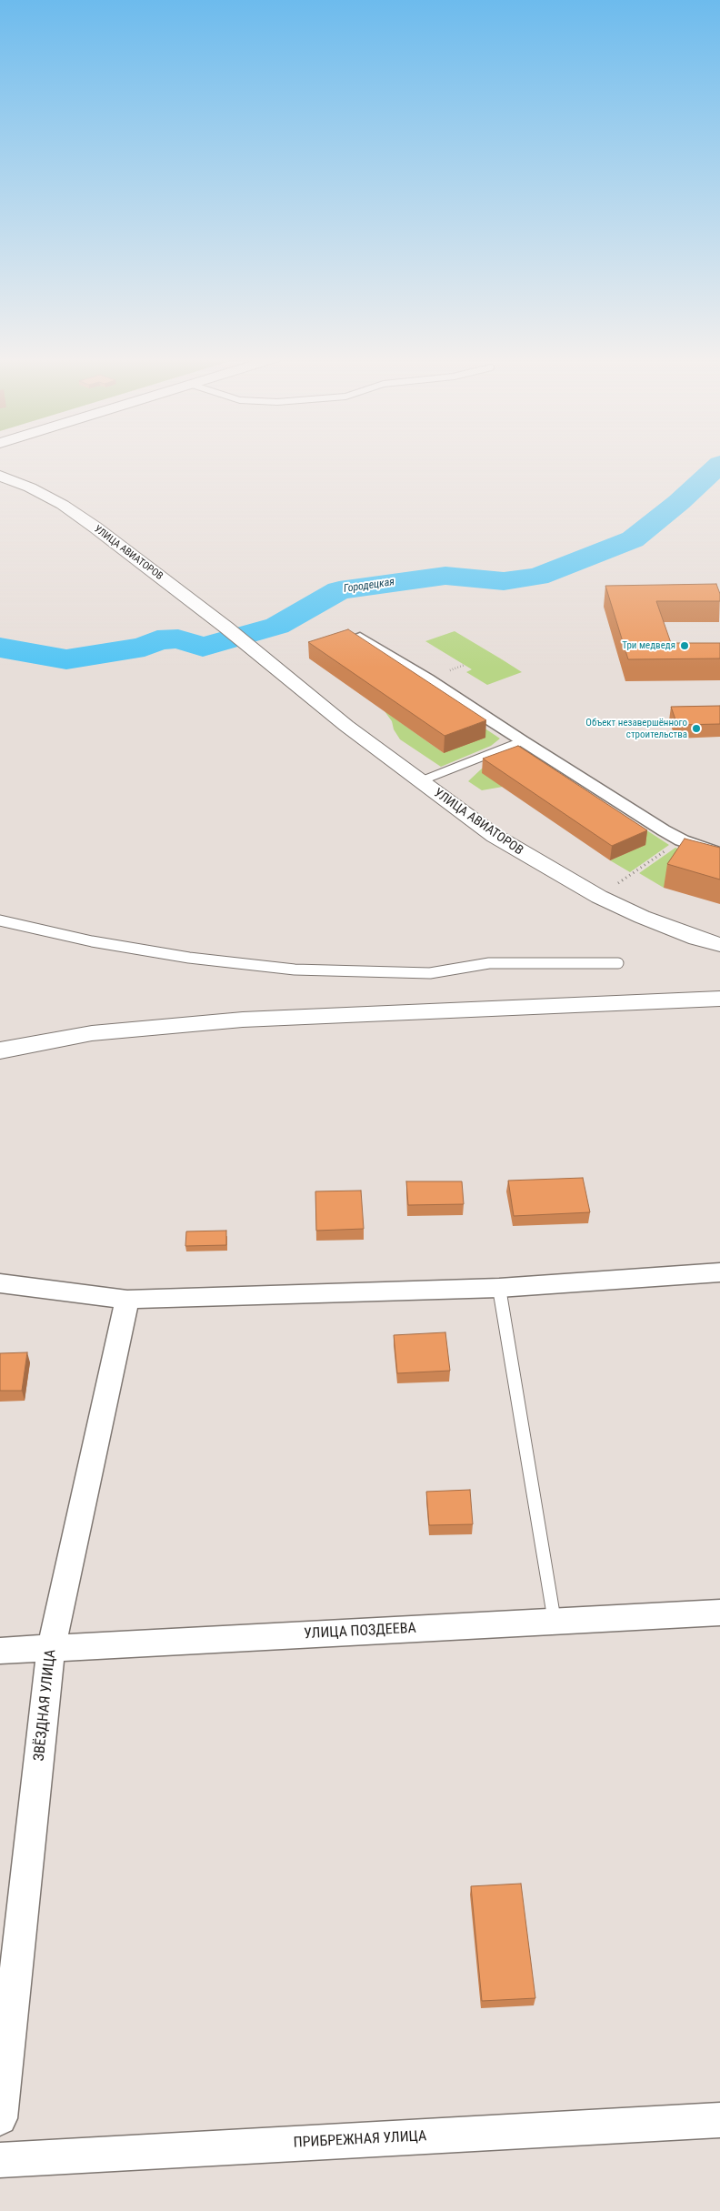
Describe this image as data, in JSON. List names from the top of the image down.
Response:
{
  "streets": {
    "main road": ["УЛИЦА АВИАТОРОВ"],
    "street": ["УЛИЦА ПОЗДЕЕВА", "ЗВЁЗДНАЯ УЛИЦА", "ПРИБРЕЖНАЯ УЛИЦА"]
  },
  "crossings": [
    ["УЛИЦА ПОЗДЕЕВА", "ЗВЁЗДНАЯ УЛИЦА"]
  ],
  "water": ["Городецкая"],
  "places": ["Три медведя", "Объект незавершённого строительства"]
}
